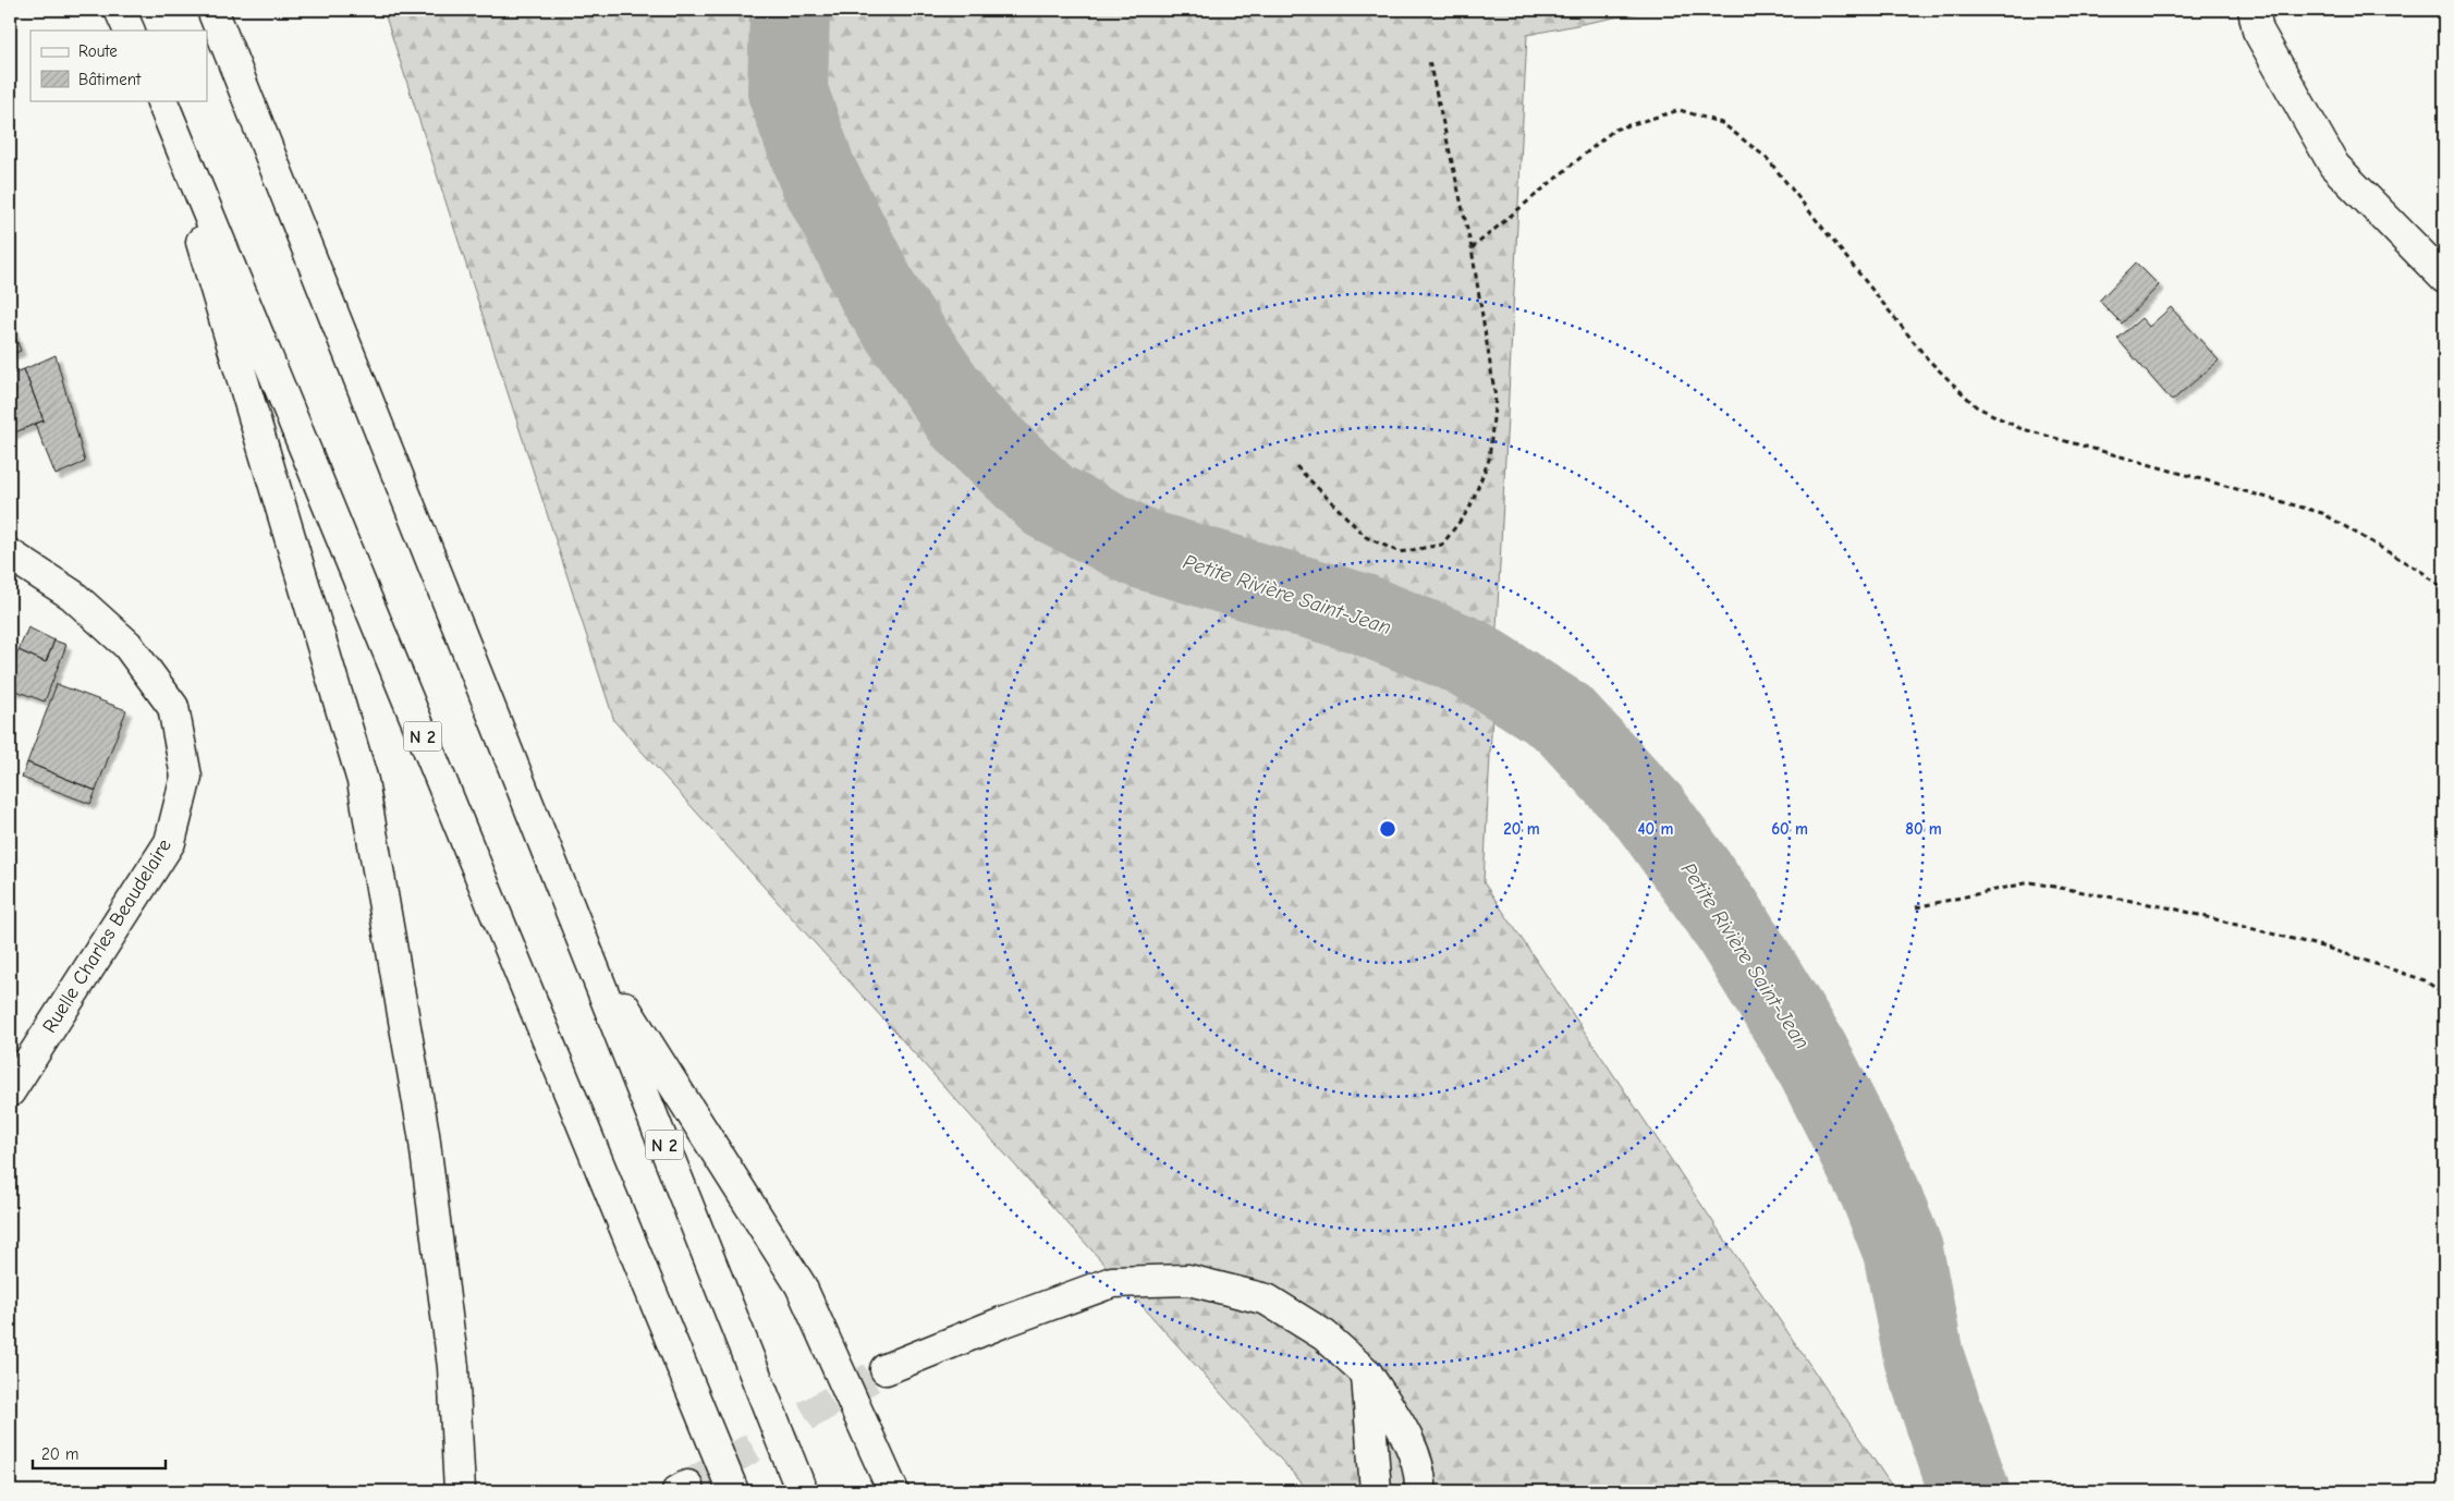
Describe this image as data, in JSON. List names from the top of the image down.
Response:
{
  "streets": {
    "main road": ["N 2", "Ruelle Charles Beaudelaire"]
  },
  "water": ["Petite Rivière Saint-Jean"],
  "legend": ["Route", "Bâtiment"],
  "scale_bar": "20 m",
  "rings": [
    "20 m",
    "40 m",
    "60 m",
    "80 m"
  ]
}
